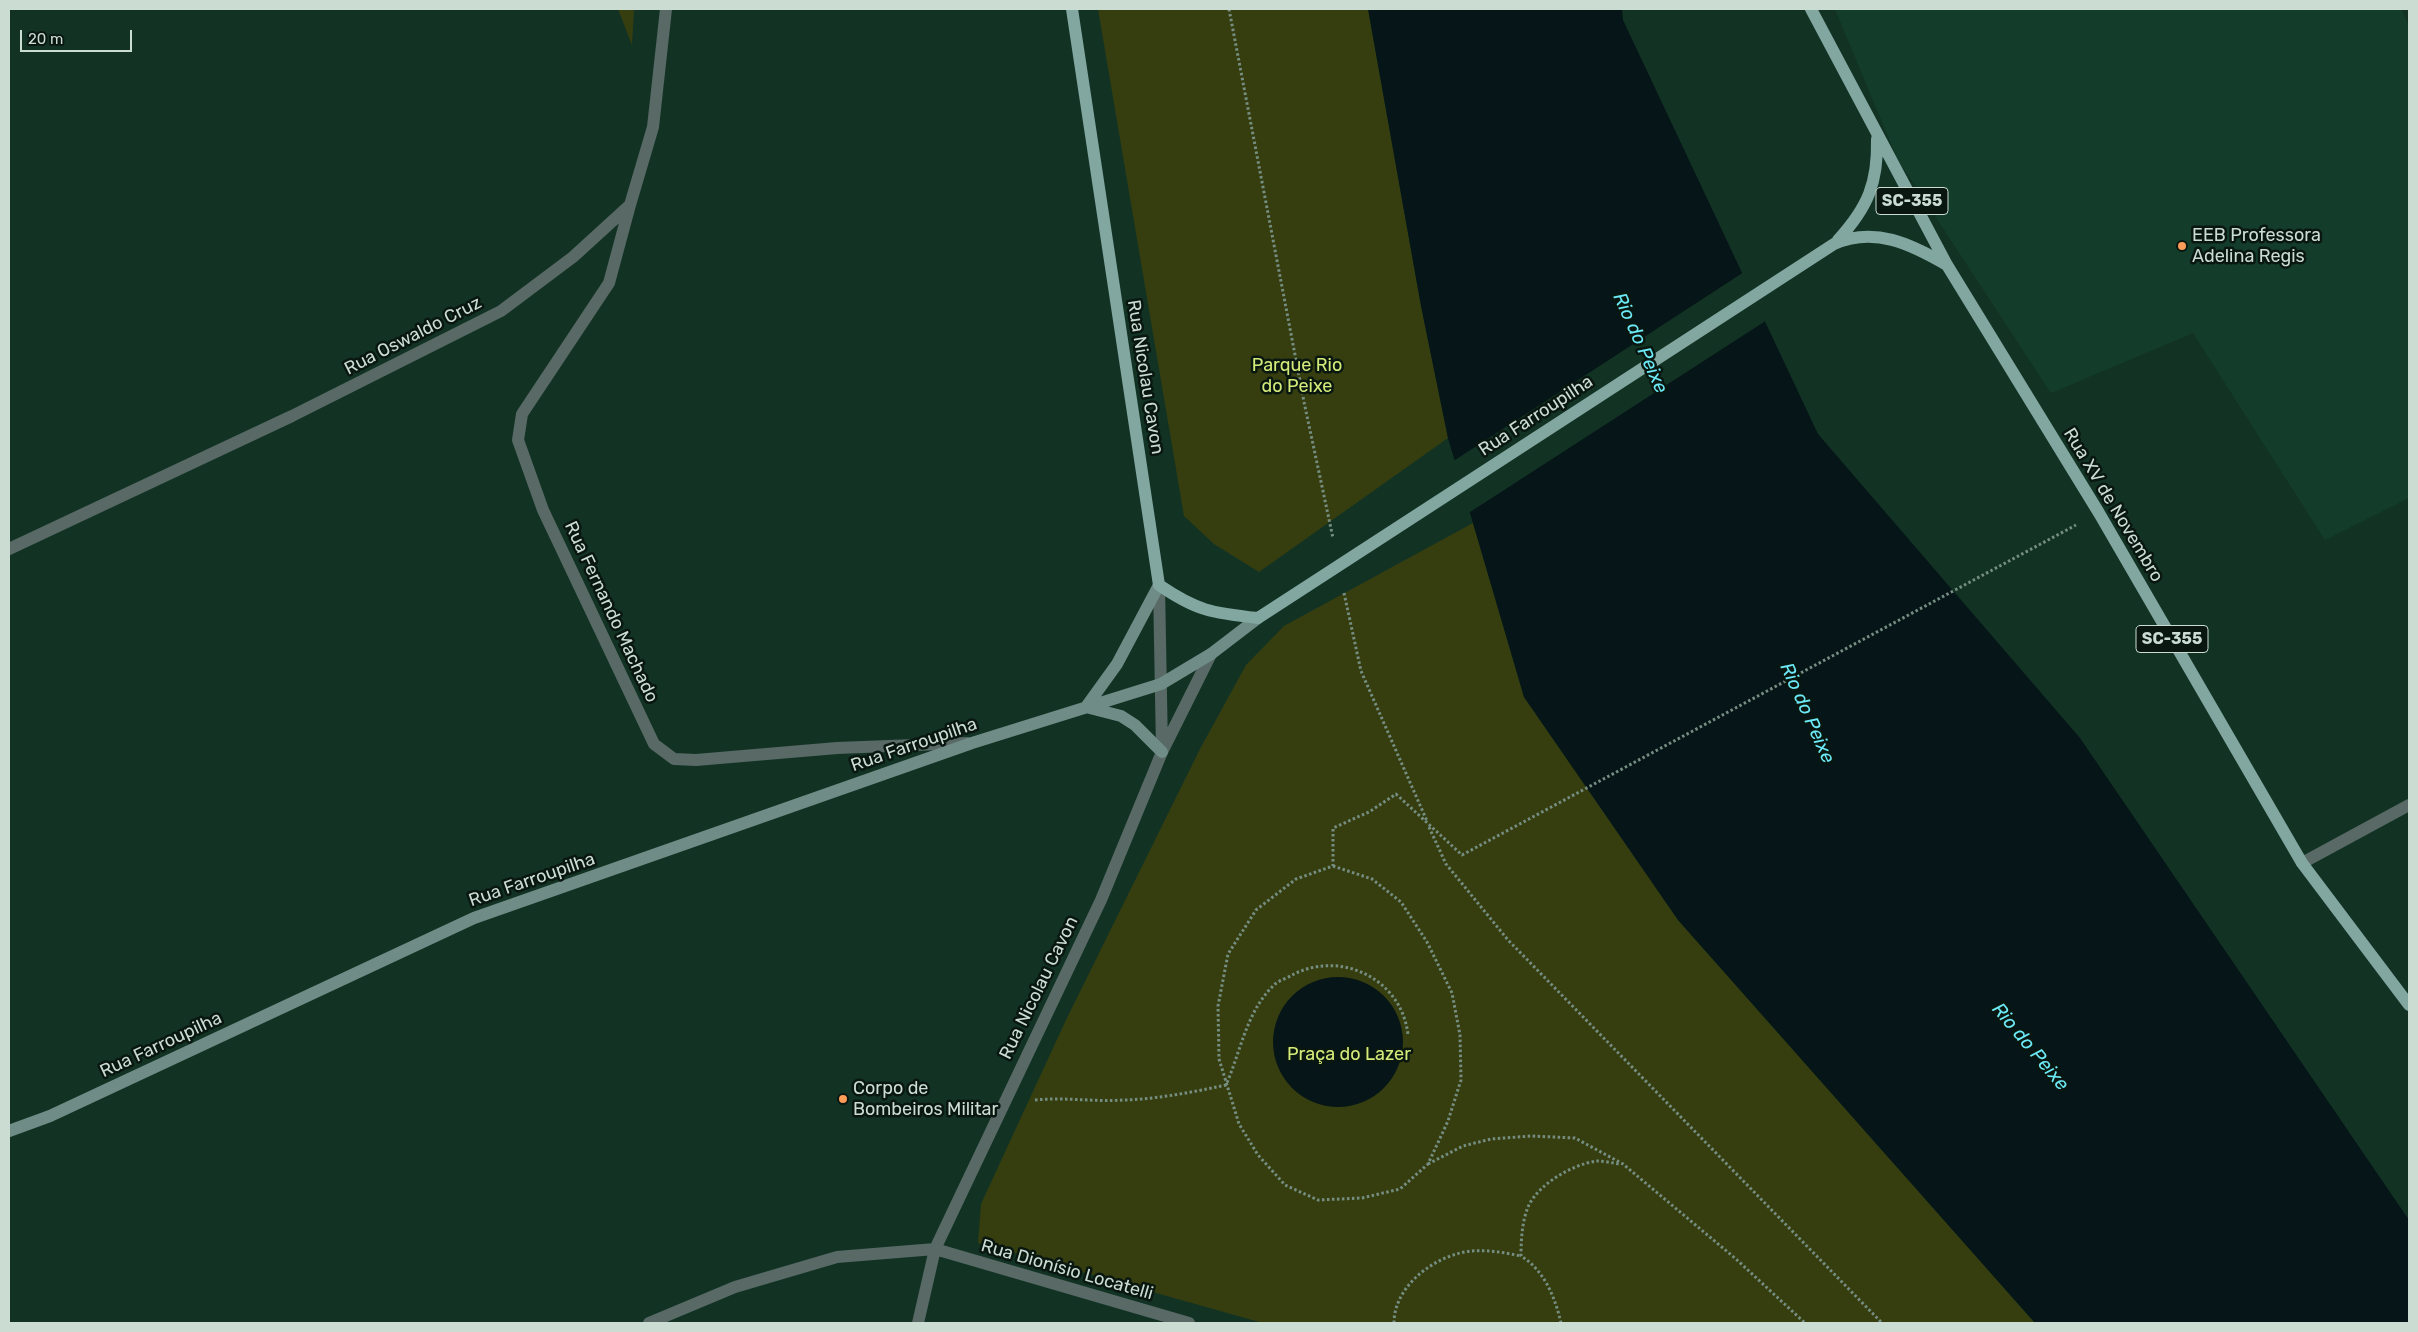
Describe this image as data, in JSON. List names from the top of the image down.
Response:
{
  "streets": {
    "main road": [
      "SC-355",
      "Rua Nicolau Cavon",
      "Rua Farroupilha",
      "Rua XV de Novembro"
    ],
    "street": ["Rua Oswaldo Cruz", "Rua Fernando Machado", "Rua Dionísio Locatelli"]
  },
  "crossings": [
    ["Rua Oswaldo Cruz", "Rua Fernando Machado"],
    ["Rua Nicolau Cavon", "Rua Farroupilha"],
    ["Rua Nicolau Cavon", "Rua Dionísio Locatelli"],
    ["Rua Farroupilha", "Rua XV de Novembro"],
    ["Rua Farroupilha", "Rua Fernando Machado"]
  ],
  "water": ["Rio do Peixe"],
  "parks": ["Parque Rio do Peixe", "Praça do Lazer"],
  "places": ["EEB Professora Adelina Regis", "Corpo de Bombeiros Militar"],
  "scale_bar": "20 m"
}
